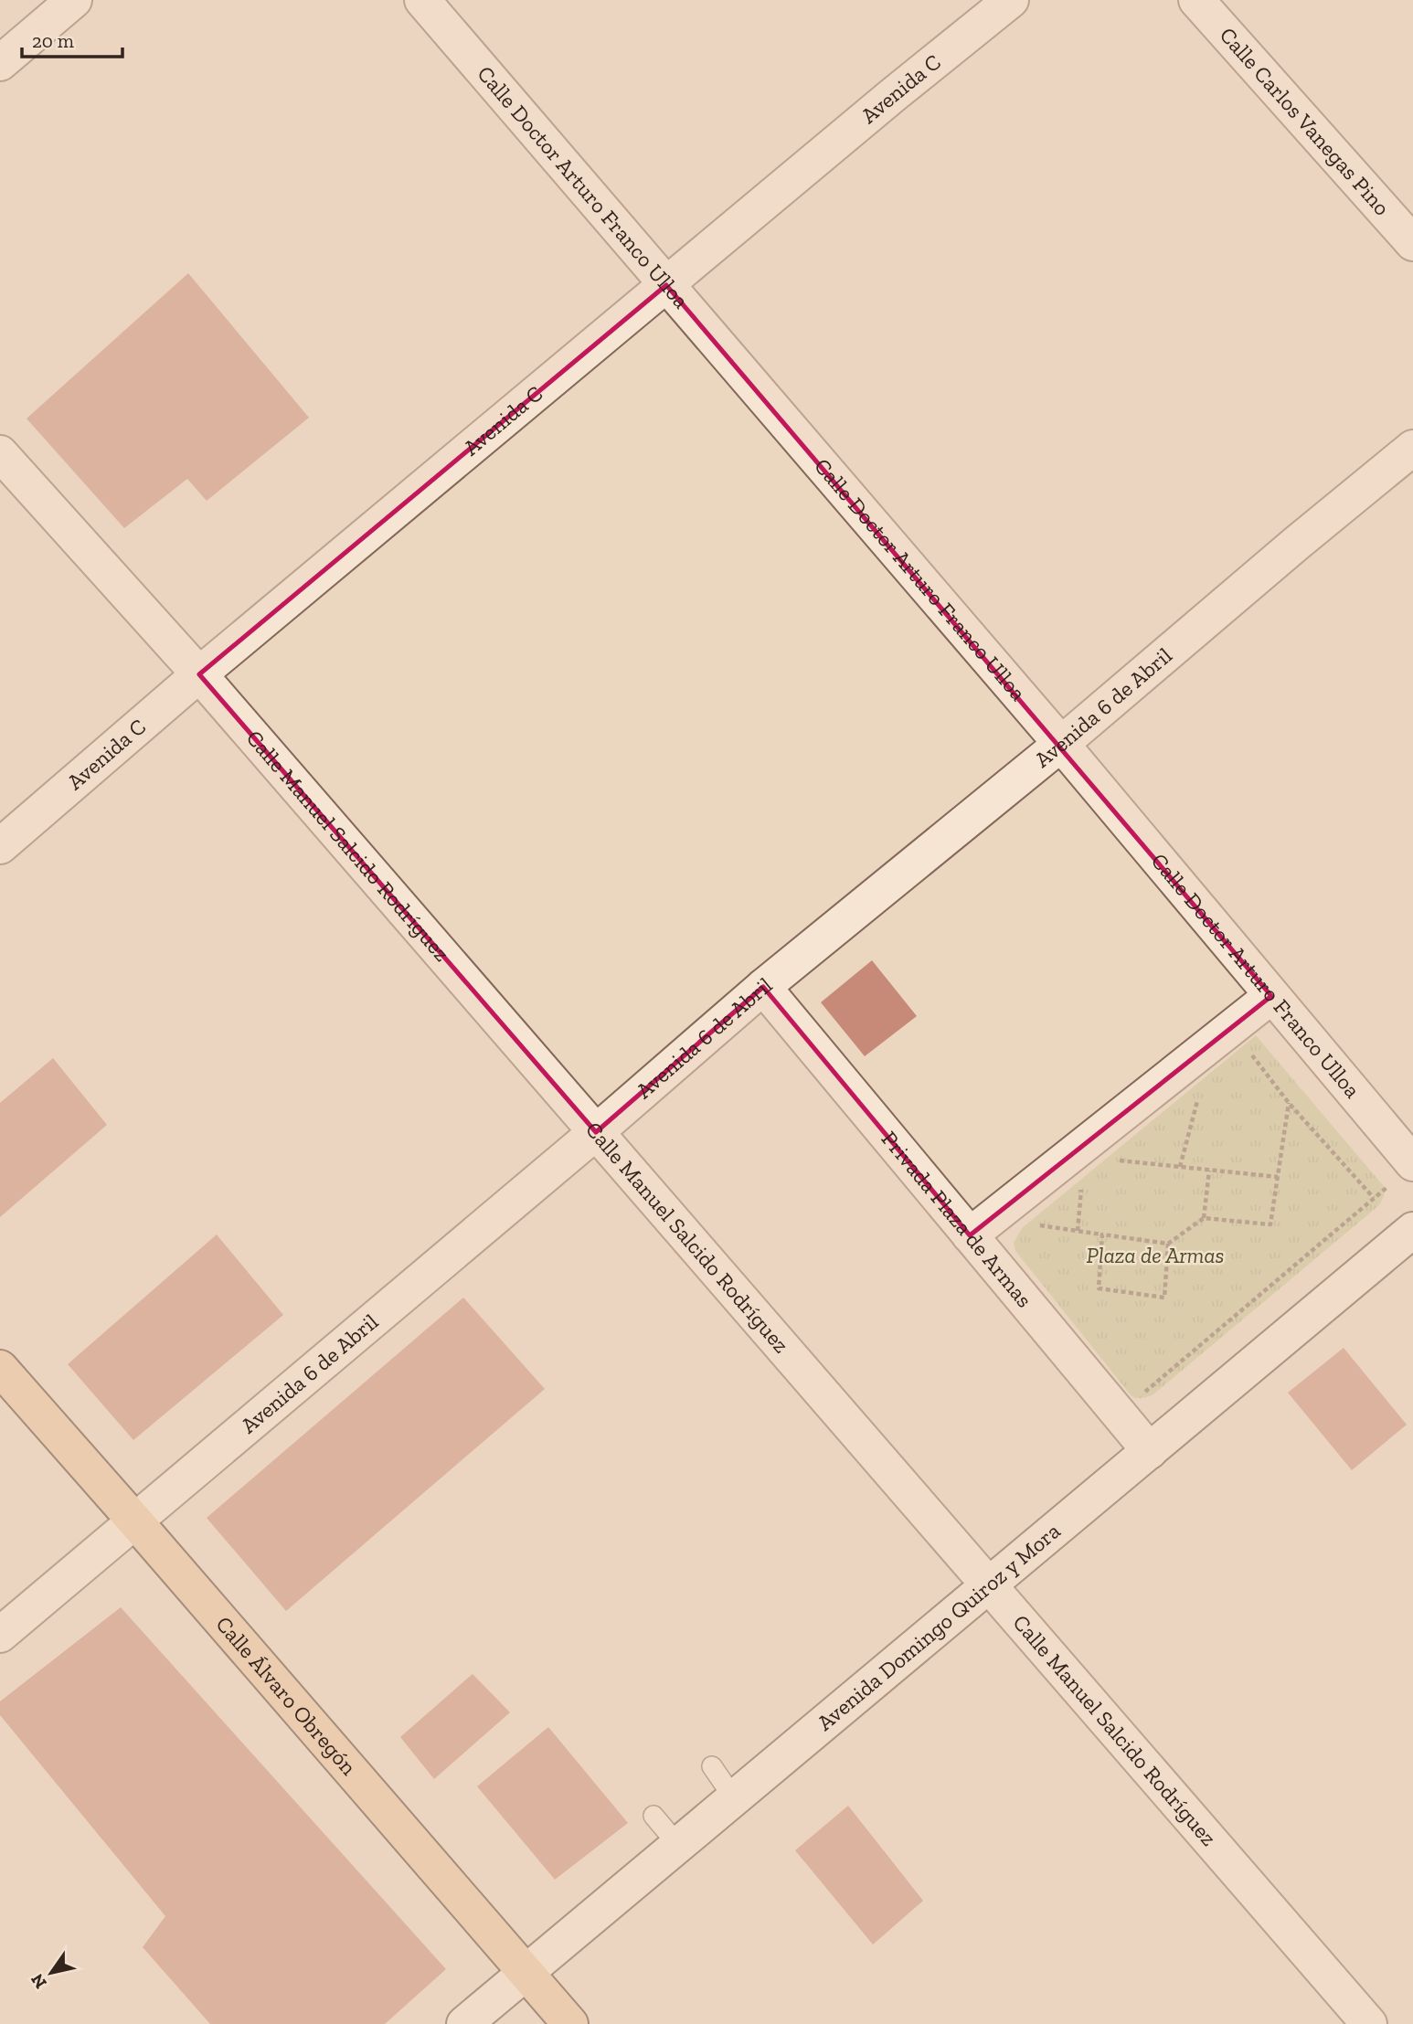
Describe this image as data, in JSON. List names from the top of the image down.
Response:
{
  "streets": {
    "main road": ["Calle Álvaro Obregón"],
    "street": [
      "Avenida C",
      "Calle Carlos Vanegas Pino",
      "Calle Doctor Arturo Franco Ulloa",
      "Avenida 6 de Abril",
      "Calle Manuel Salcido Rodríguez",
      "Privada Plaza de Armas",
      "Avenida Domingo Quiroz y Mora"
    ]
  },
  "crossings": [
    ["Avenida C", "Calle Doctor Arturo Franco Ulloa"],
    ["Avenida C", "Calle Manuel Salcido Rodríguez"],
    ["Calle Doctor Arturo Franco Ulloa", "Avenida 6 de Abril"],
    ["Avenida 6 de Abril", "Calle Manuel Salcido Rodríguez"],
    ["Avenida 6 de Abril", "Privada Plaza de Armas"],
    ["Avenida 6 de Abril", "Calle Álvaro Obregón"],
    ["Calle Manuel Salcido Rodríguez", "Avenida Domingo Quiroz y Mora"],
    ["Privada Plaza de Armas", "Avenida Domingo Quiroz y Mora"],
    ["Avenida Domingo Quiroz y Mora", "Calle Álvaro Obregón"]
  ],
  "parks": ["Plaza de Armas"],
  "scale_bar": "20 m",
  "north": "bottom left"
}
